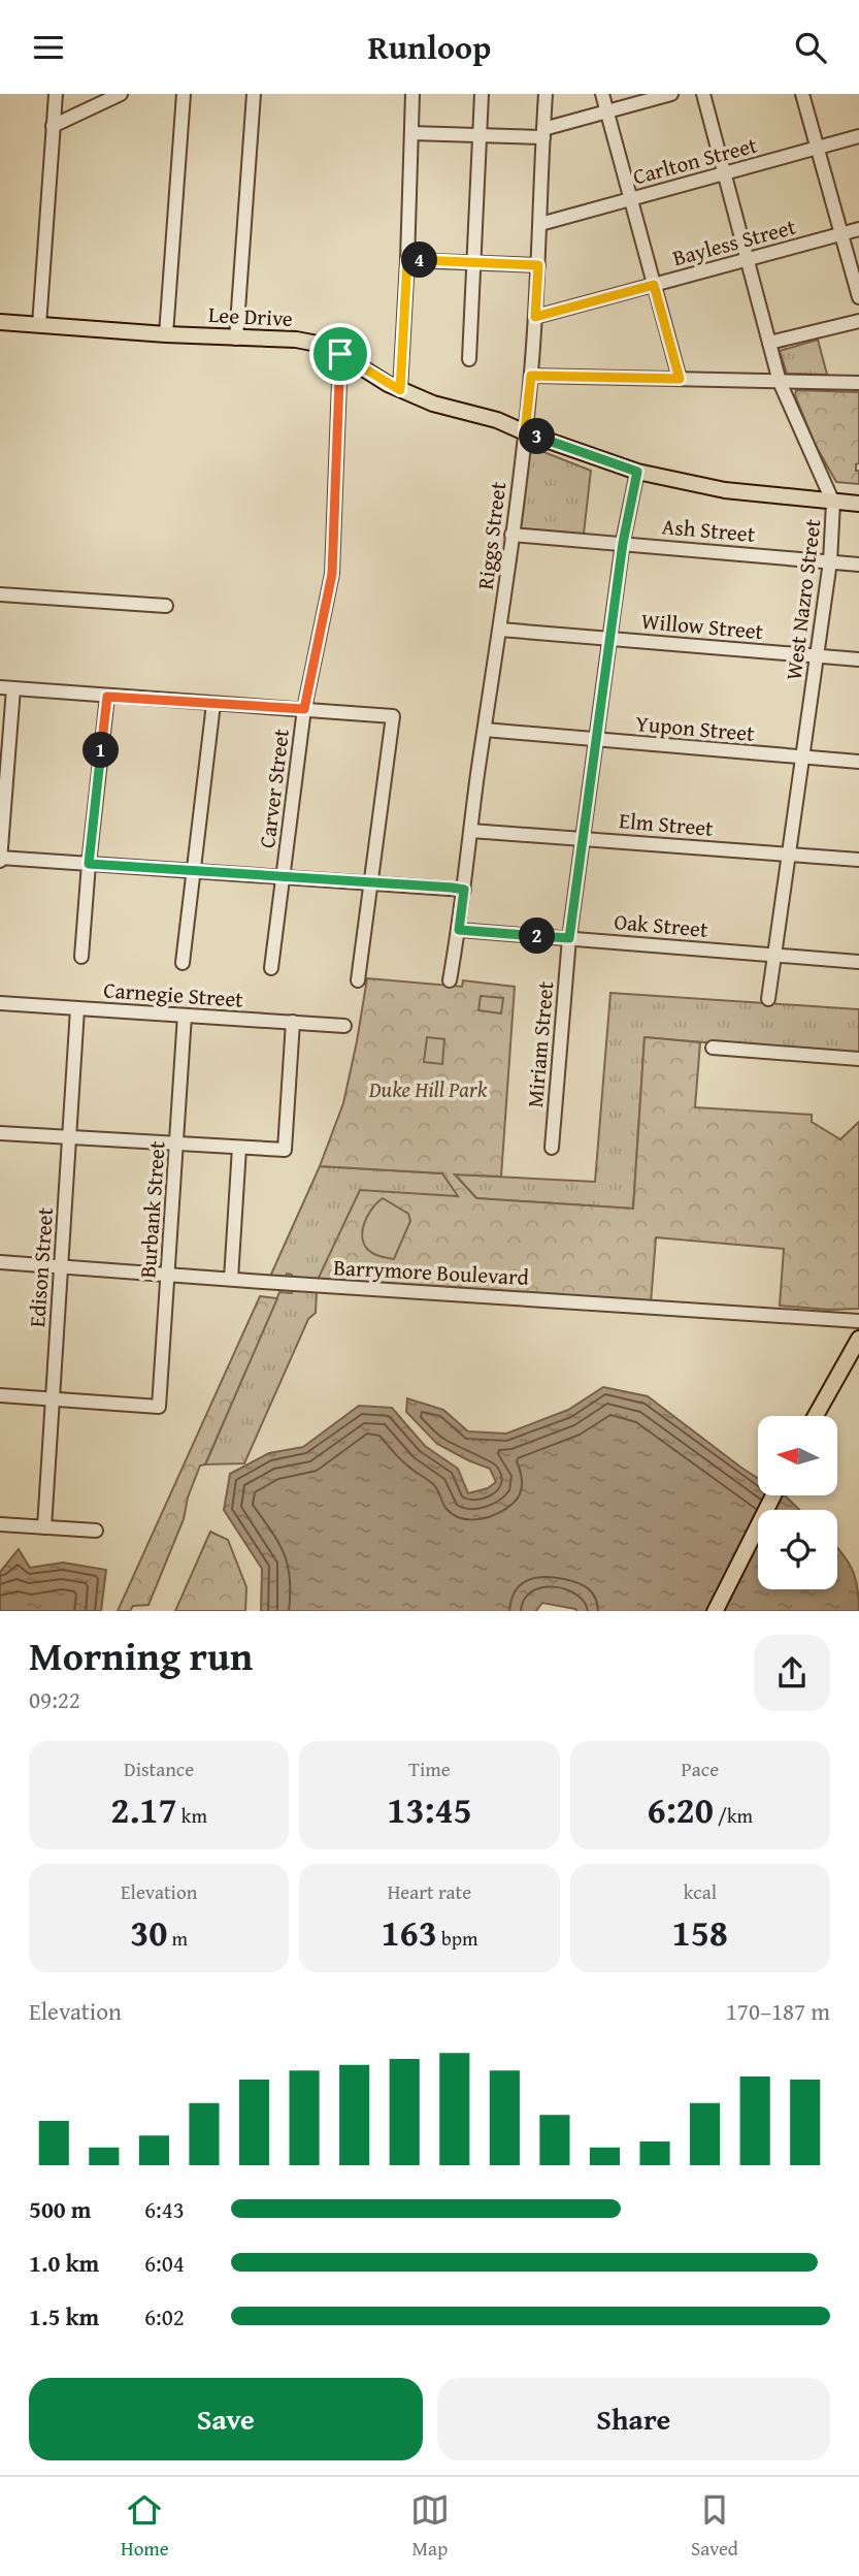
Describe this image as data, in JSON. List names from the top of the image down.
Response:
{
  "streets": {
    "main road": ["Lee Drive"],
    "street": [
      "Carlton Street",
      "Bayless Street",
      "Ash Street",
      "Riggs Street",
      "West Nazro Street",
      "Willow Street",
      "Yupon Street",
      "Carver Street",
      "Elm Street",
      "Oak Street",
      "Carnegie Street",
      "Miriam Street",
      "Burbank Street",
      "Edison Street",
      "Barrymore Boulevard"
    ]
  },
  "crossings": [
    ["Carlton Street", "Riggs Street"],
    ["Carlton Street", "West Nazro Street"],
    ["Bayless Street", "Riggs Street"],
    ["Bayless Street", "West Nazro Street"],
    ["Lee Drive", "Riggs Street"],
    ["Lee Drive", "West Nazro Street"],
    ["Lee Drive", "Carver Street"],
    ["Lee Drive", "Miriam Street"],
    ["Ash Street", "Riggs Street"],
    ["Ash Street", "West Nazro Street"],
    ["Ash Street", "Miriam Street"],
    ["Riggs Street", "Willow Street"],
    ["Riggs Street", "Yupon Street"],
    ["Riggs Street", "Elm Street"],
    ["Riggs Street", "Oak Street"],
    ["West Nazro Street", "Willow Street"],
    ["West Nazro Street", "Yupon Street"],
    ["West Nazro Street", "Elm Street"],
    ["West Nazro Street", "Oak Street"],
    ["Willow Street", "Miriam Street"],
    ["Yupon Street", "Miriam Street"],
    ["Elm Street", "Miriam Street"],
    ["Oak Street", "Miriam Street"],
    ["Carnegie Street", "Burbank Street"],
    ["Carnegie Street", "Edison Street"],
    ["Burbank Street", "Edison Street"],
    ["Burbank Street", "Barrymore Boulevard"],
    ["Edison Street", "Barrymore Boulevard"]
  ],
  "parks": ["Duke Hill Park"],
  "north": "left",
  "page": {
    "header": "Runloop",
    "pins": [
      "4",
      "3",
      "1",
      "2"
    ],
    "heading": ["Morning run", "09:22"],
    "stats": [
      ["Distance", "2.17 km"],
      ["Time", "13:45"],
      ["Pace", "6:20 /km"],
      ["Elevation", "30 m"],
      ["Heart rate", "163 bpm"],
      ["kcal", "158"]
    ],
    "chart": ["Elevation", "170–187 m"],
    "list": [
      {
        "name": "500 m",
        "note": "6:43"
      },
      {
        "name": "1.0 km",
        "note": "6:04"
      },
      {
        "name": "1.5 km",
        "note": "6:02"
      }
    ],
    "buttons": ["Save", "Share"],
    "tabs": ["Home", "Map", "Saved"]
  }
}
